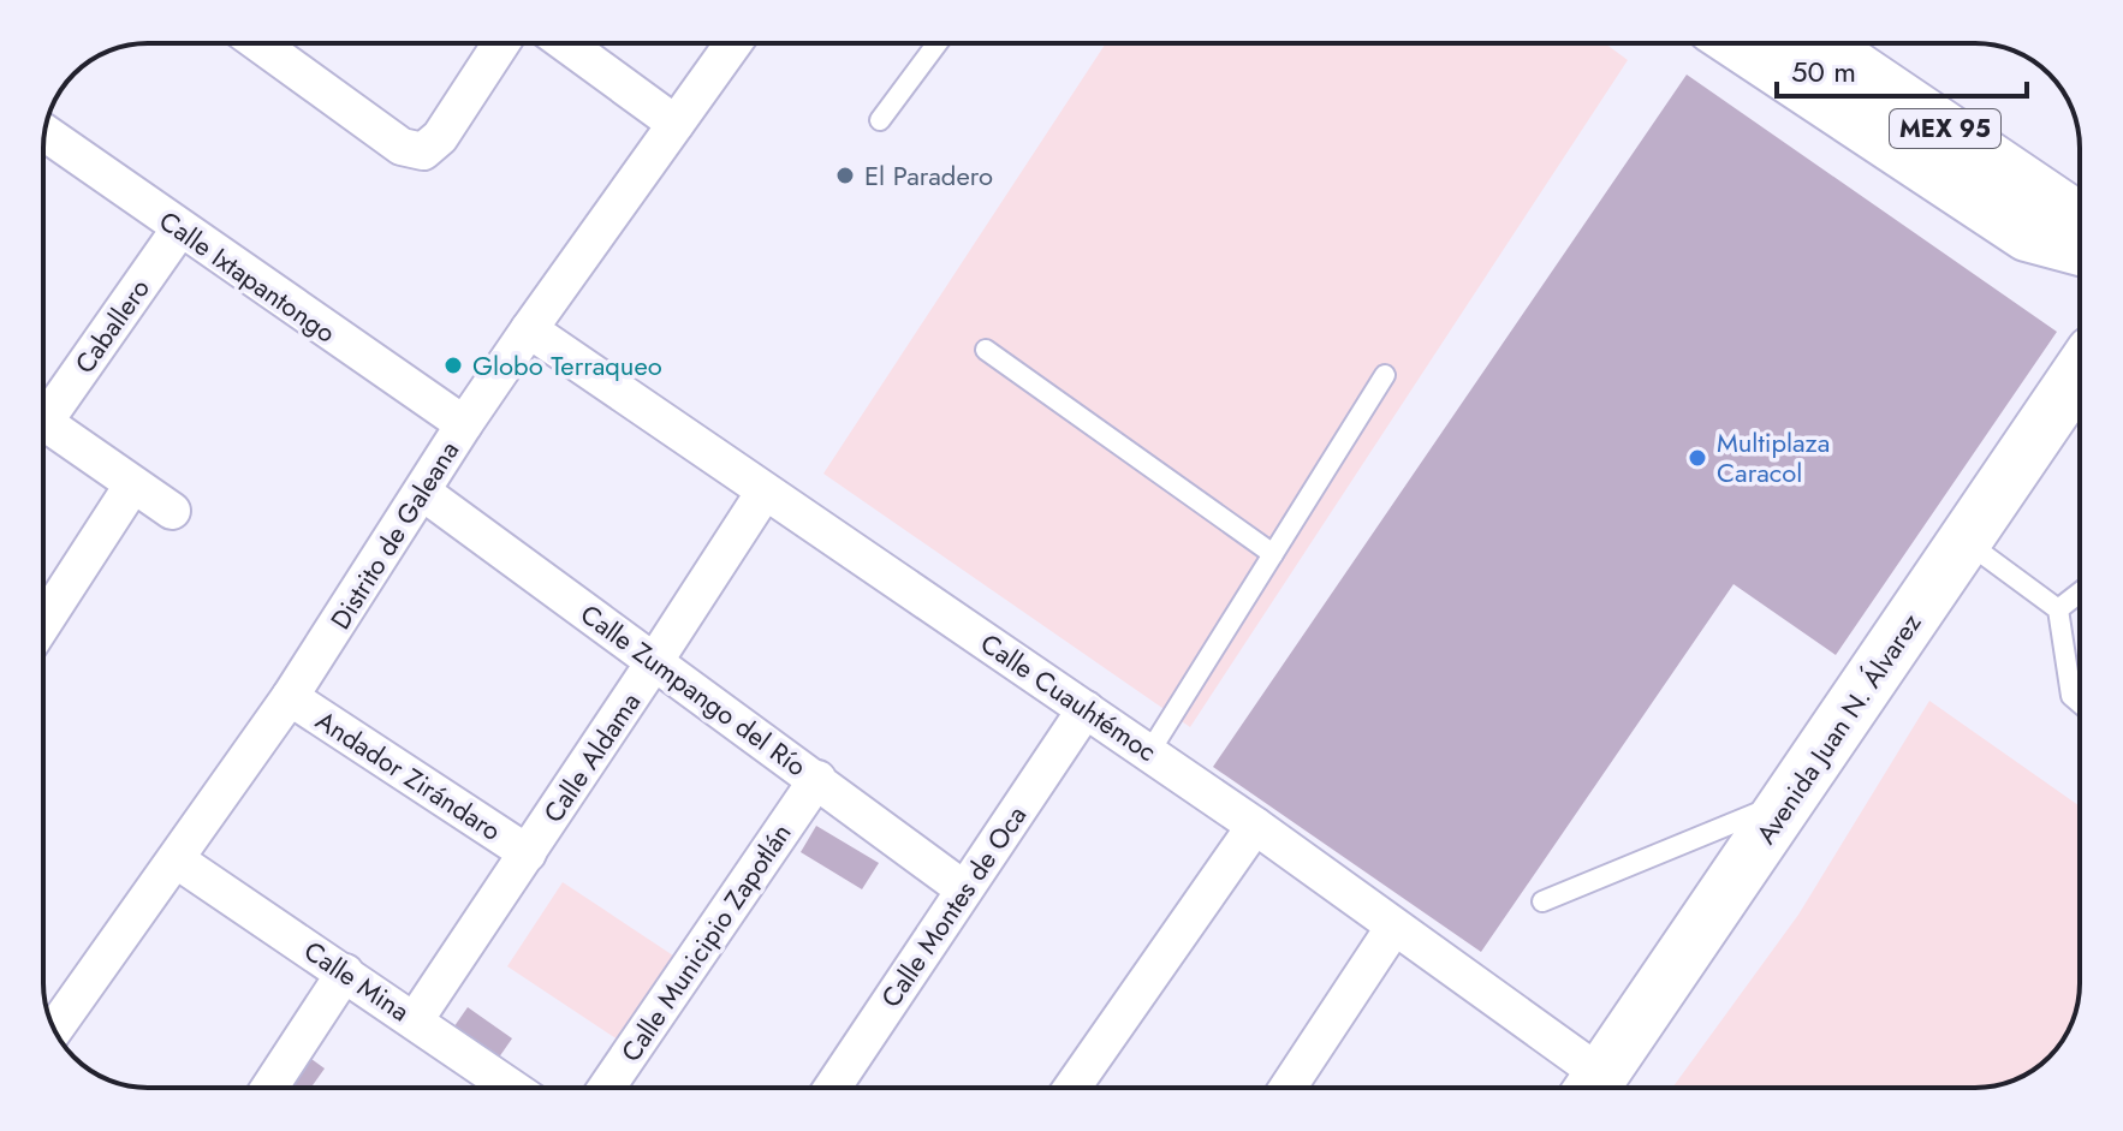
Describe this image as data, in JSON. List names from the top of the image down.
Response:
{
  "streets": {
    "main road": ["MEX 95", "Avenida Juan N. Álvarez"],
    "street": [
      "Calle Ixtapantongo",
      "Caballero",
      "Distrito de Galeana",
      "Calle Zumpango del Río",
      "Calle Cuauhtémoc",
      "Calle Aldama",
      "Andador Zirándaro",
      "Calle Montes de Oca",
      "Calle Municipio Zapotlán",
      "Calle Mina"
    ]
  },
  "crossings": [
    ["Calle Ixtapantongo", "Caballero"],
    ["Calle Ixtapantongo", "Distrito de Galeana"],
    ["Distrito de Galeana", "Calle Zumpango del Río"],
    ["Distrito de Galeana", "Calle Cuauhtémoc"],
    ["Distrito de Galeana", "Andador Zirándaro"],
    ["Distrito de Galeana", "Calle Mina"],
    ["Calle Zumpango del Río", "Calle Aldama"],
    ["Calle Zumpango del Río", "Calle Montes de Oca"],
    ["Calle Zumpango del Río", "Calle Municipio Zapotlán"],
    ["Calle Cuauhtémoc", "Calle Aldama"],
    ["Calle Cuauhtémoc", "Calle Montes de Oca"],
    ["Calle Aldama", "Andador Zirándaro"],
    ["Calle Aldama", "Calle Mina"]
  ],
  "places": ["El Paradero", "Globo Terraqueo", "Multiplaza Caracol"],
  "scale_bar": "50 m"
}
